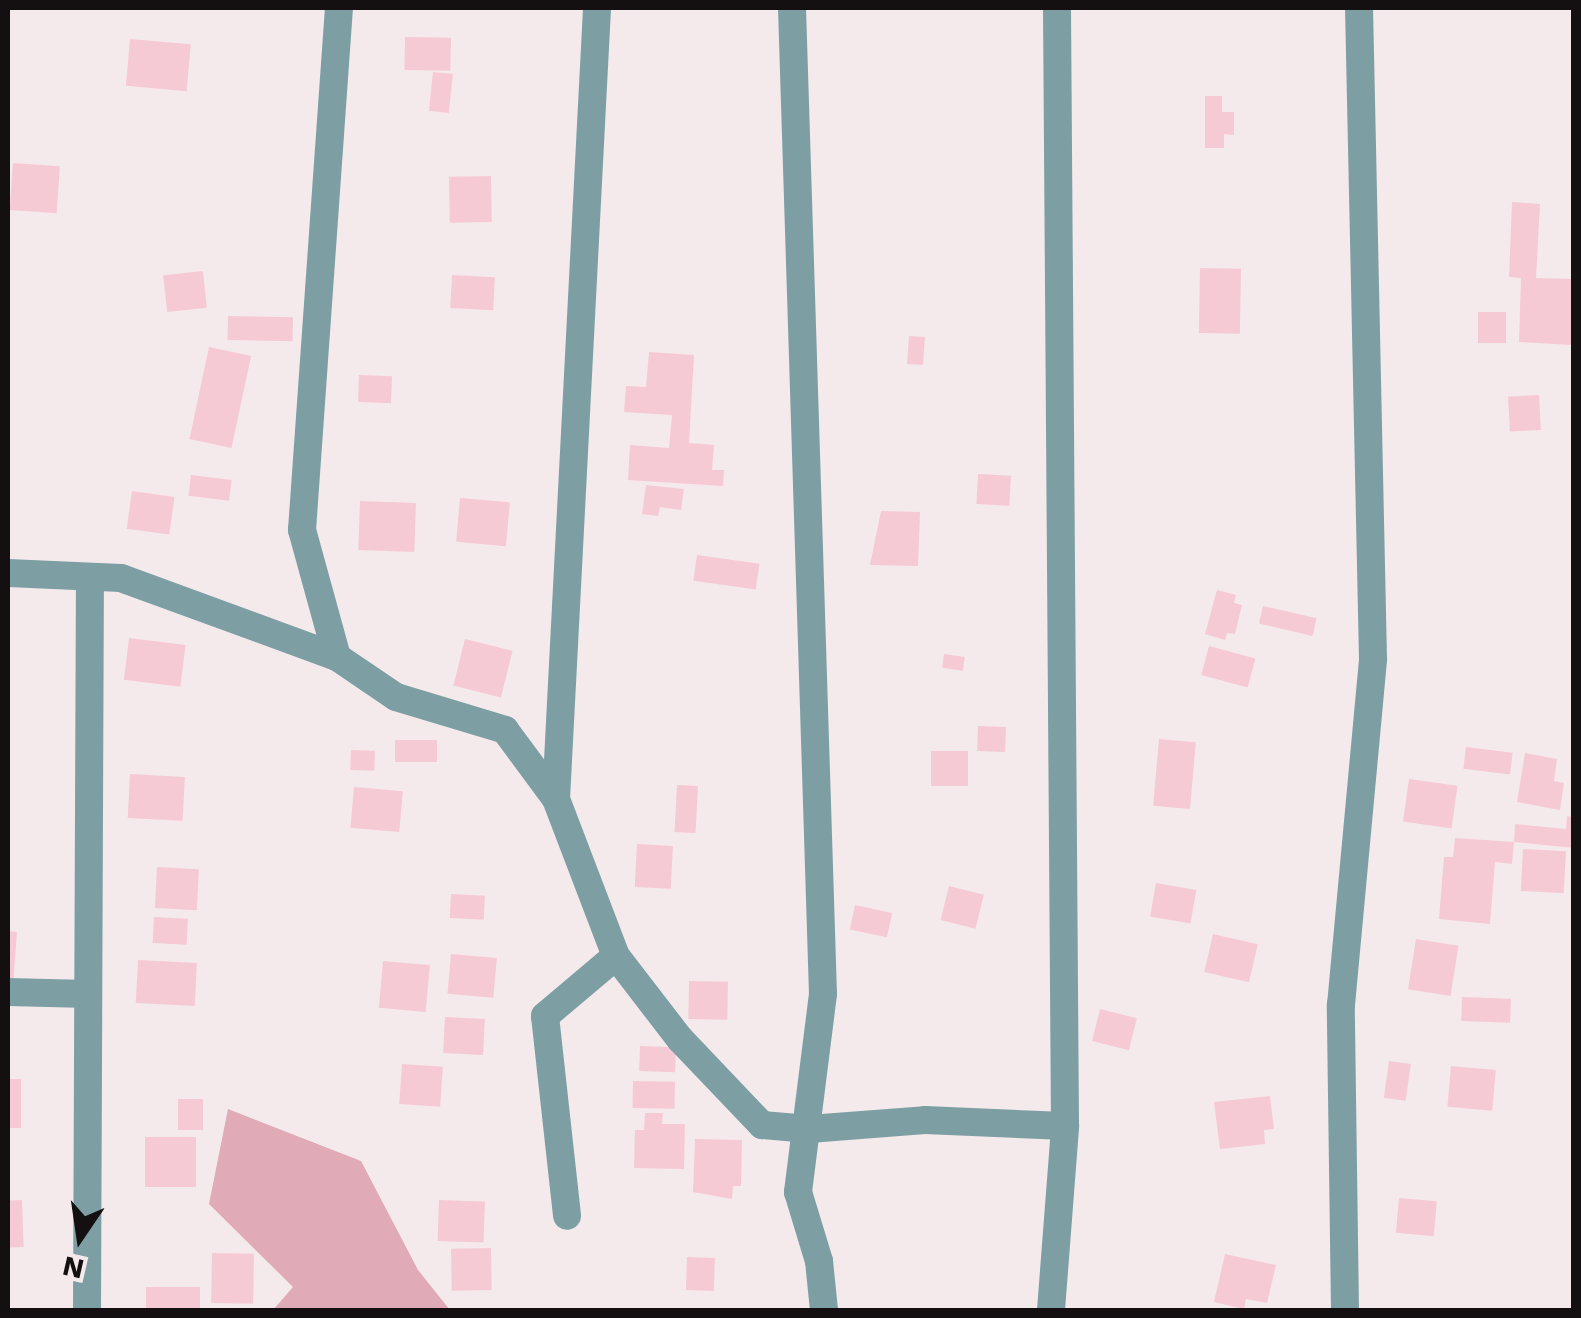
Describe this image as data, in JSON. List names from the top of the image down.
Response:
{
  "north": "bottom"
}
